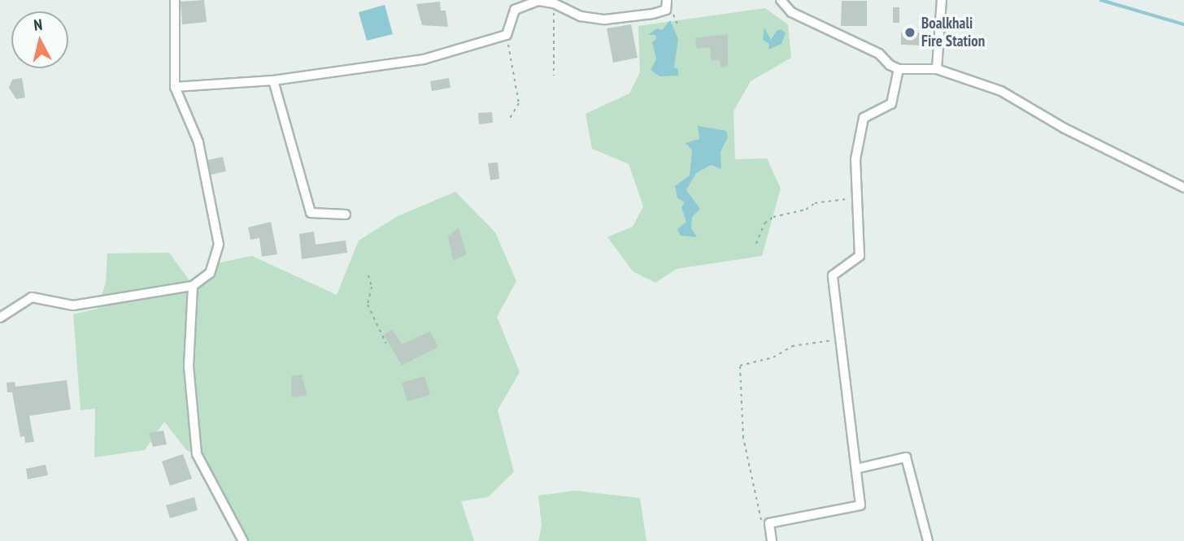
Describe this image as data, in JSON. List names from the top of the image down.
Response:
{
  "places": ["Boalkhali Fire Station"],
  "north": "top"
}
